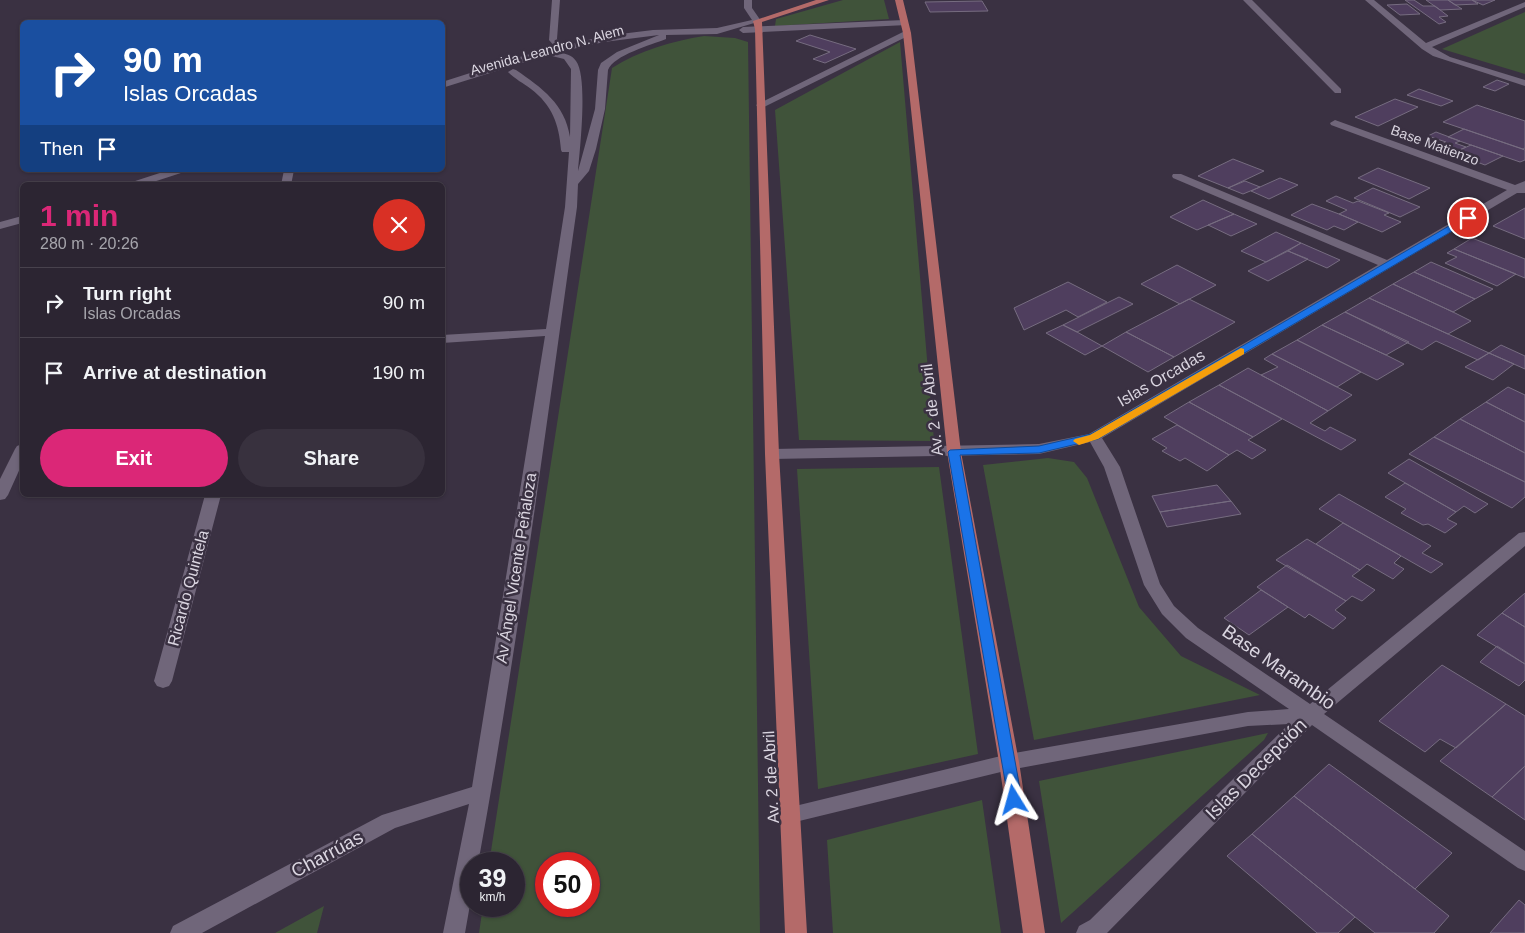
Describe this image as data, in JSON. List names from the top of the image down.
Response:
{
  "streets": {
    "main road": ["Av. 2 de Abril"],
    "street": [
      "Avenida Leandro N. Alem",
      "Base Matienzo",
      "Islas Orcadas",
      "Av Ángel Vicente Peñaloza",
      "Ricardo Quintela",
      "Base Marambio",
      "Islas Decepción",
      "Charrúas"
    ]
  },
  "crossings": [
    ["Avenida Leandro N. Alem", "Av. 2 de Abril"],
    ["Base Matienzo", "Islas Orcadas"],
    ["Islas Orcadas", "Av. 2 de Abril"],
    ["Islas Orcadas", "Base Marambio"],
    ["Av Ángel Vicente Peñaloza", "Charrúas"],
    ["Base Marambio", "Islas Decepción"]
  ],
  "page": {
    "turn": ["90 m", "Islas Orcadas"],
    "then": "Then",
    "heading": ["1 min", "280 m · 20:26"],
    "list": [
      {
        "name": "Turn right",
        "note": "Islas Orcadas",
        "value": "90 m"
      },
      {
        "name": "Arrive at destination",
        "value": "190 m"
      }
    ],
    "buttons": ["Exit", "Share"],
    "speed": "39 km/h",
    "limit": "50"
  }
}
